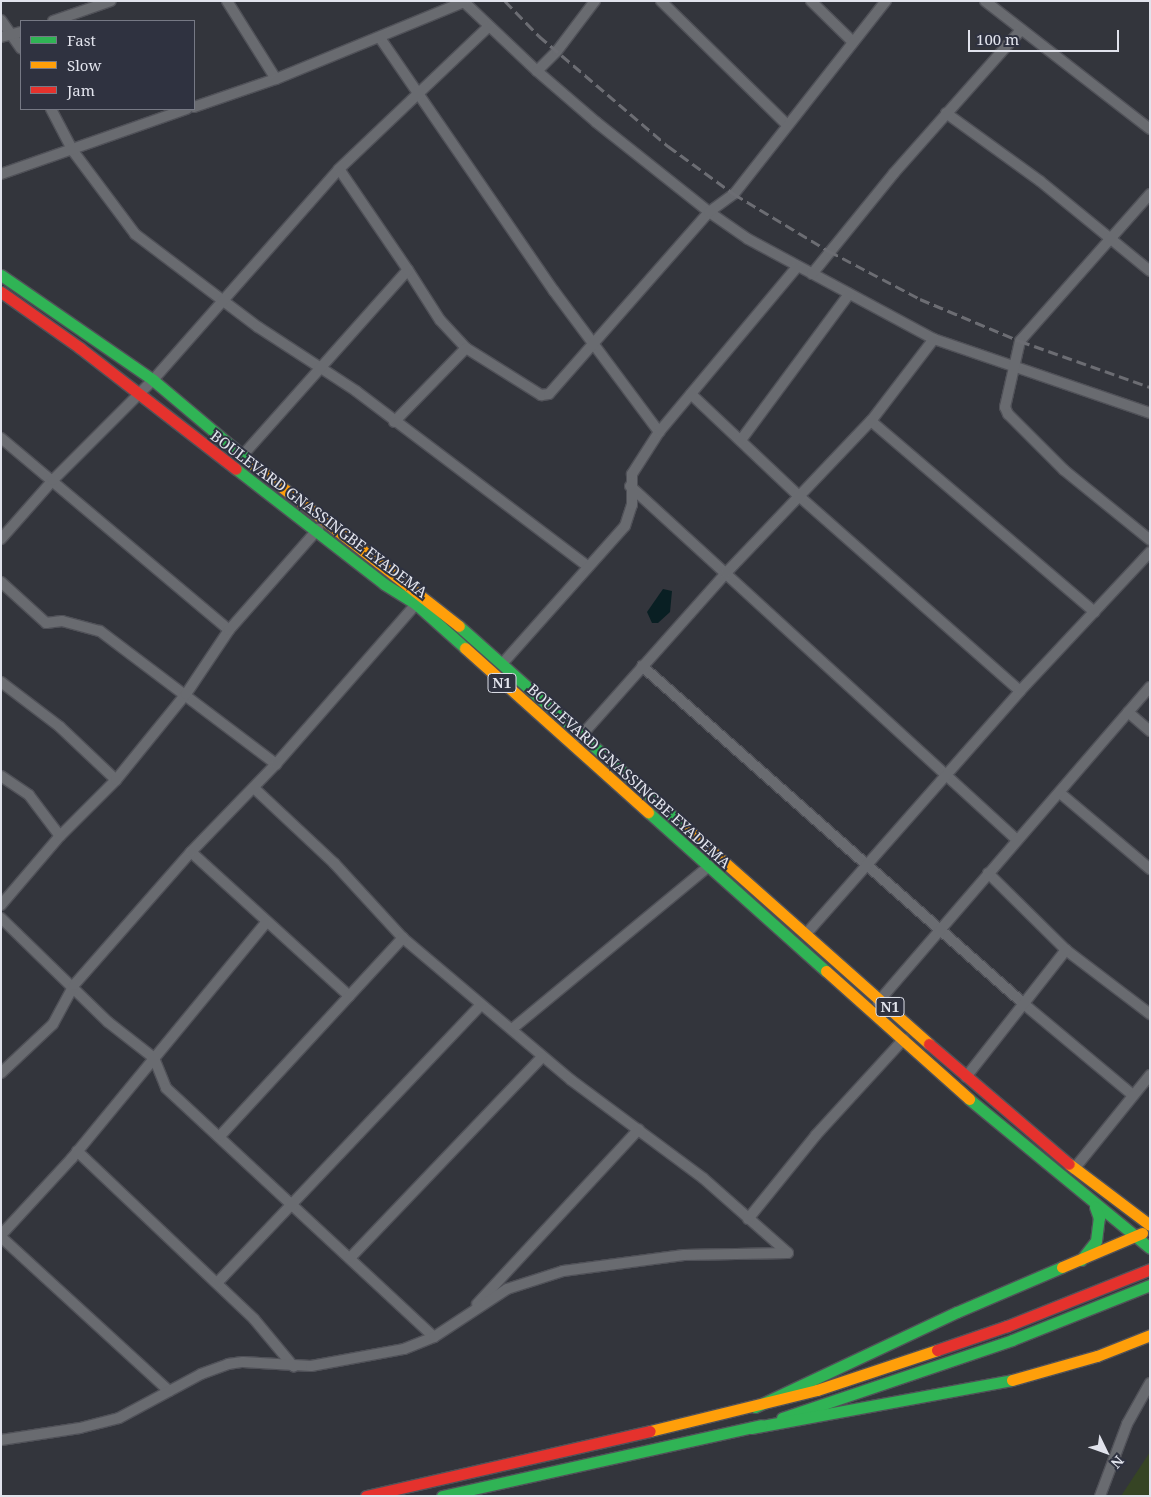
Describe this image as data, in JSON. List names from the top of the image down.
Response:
{
  "streets": {
    "main road": ["BOULEVARD GNASSINGBE EYADEMA", "N1"]
  },
  "legend": ["Fast", "Slow", "Jam"],
  "scale_bar": "100 m",
  "north": "bottom right"
}
